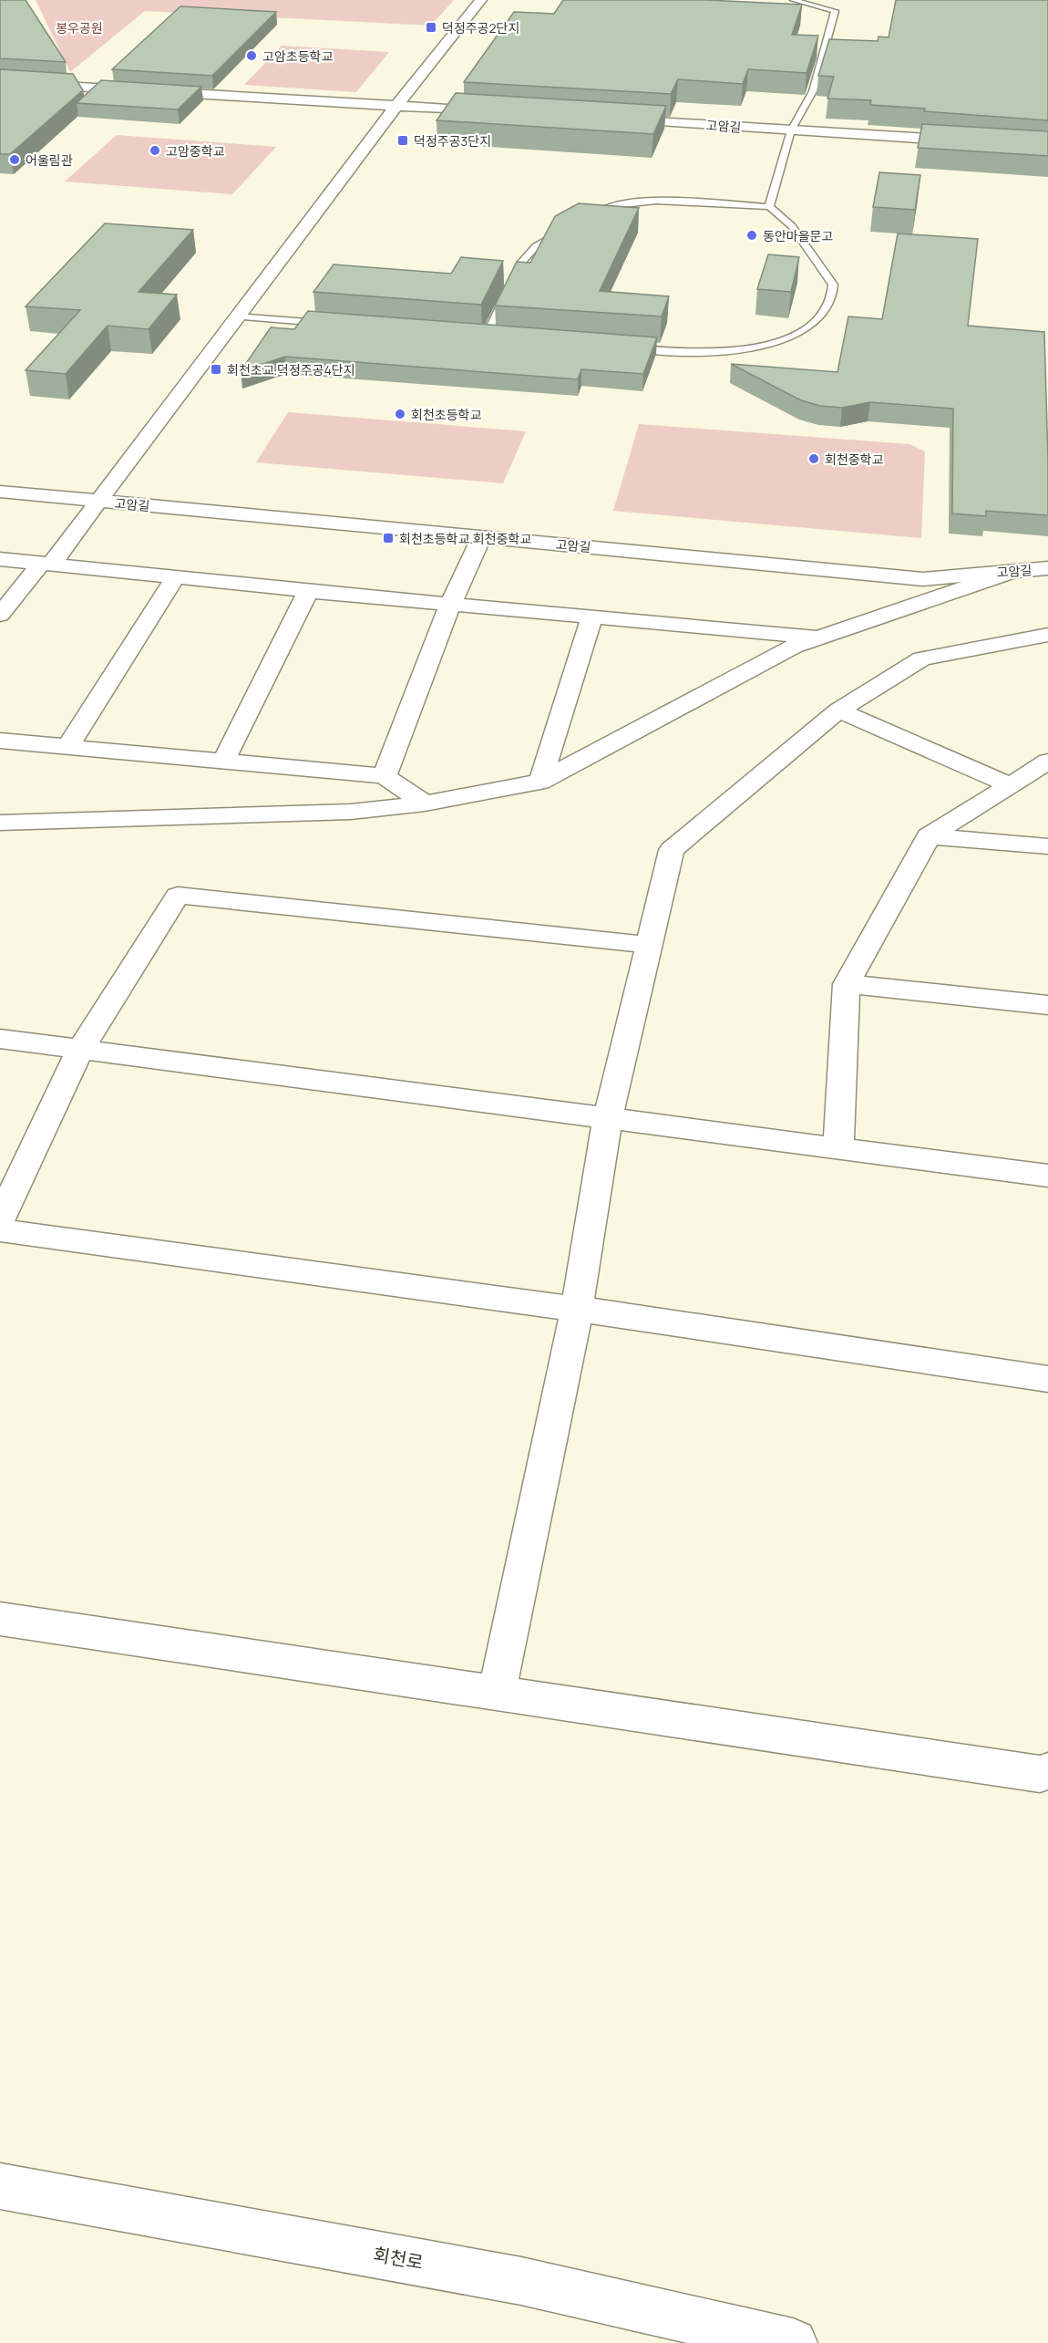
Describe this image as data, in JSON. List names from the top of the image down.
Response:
{
  "streets": {
    "street": ["고암길", "회천로"]
  },
  "parks": ["봉우공원"],
  "places": {
    "transit": [
      "덕정주공2단지",
      "덕정주공3단지",
      "회천초교.덕정주공4단지",
      "회천초등학교.회천중학교"
    ],
    "other": [
      "고암초등학교",
      "고암중학교",
      "어울림관",
      "동안마을문고",
      "회천초등학교",
      "회천중학교"
    ]
  }
}
